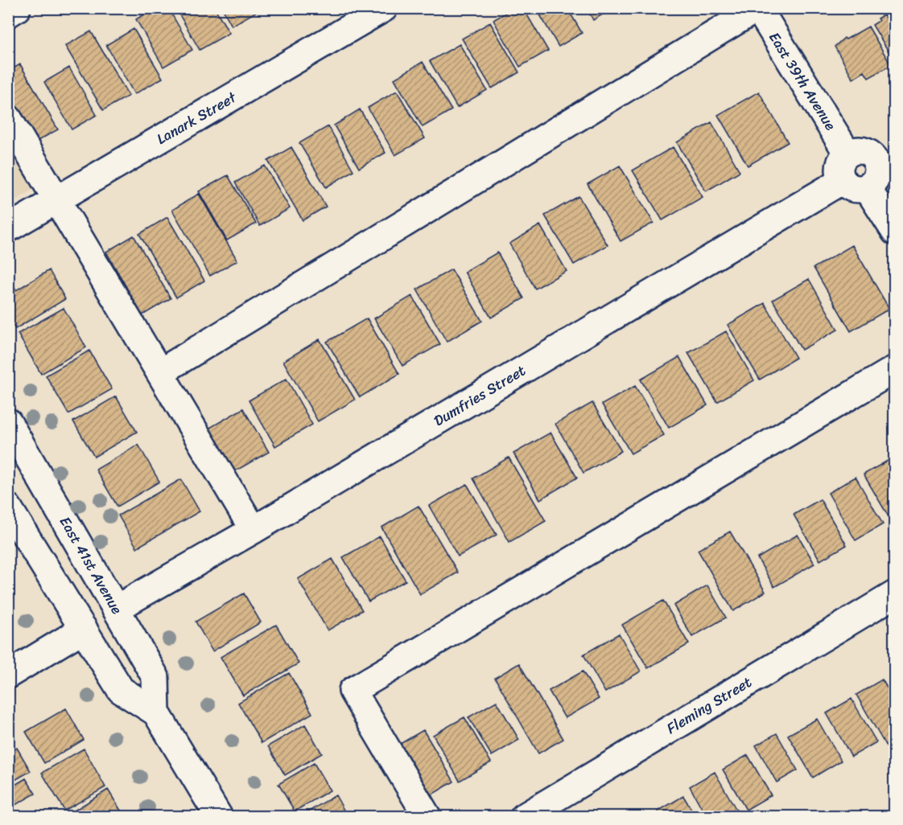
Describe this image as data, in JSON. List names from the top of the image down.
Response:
{
  "streets": {
    "street": [
      "East 39th Avenue",
      "Lanark Street",
      "Dumfries Street",
      "East 41st Avenue",
      "Fleming Street"
    ]
  },
  "crossings": [
    ["Dumfries Street", "East 41st Avenue"]
  ]
}
